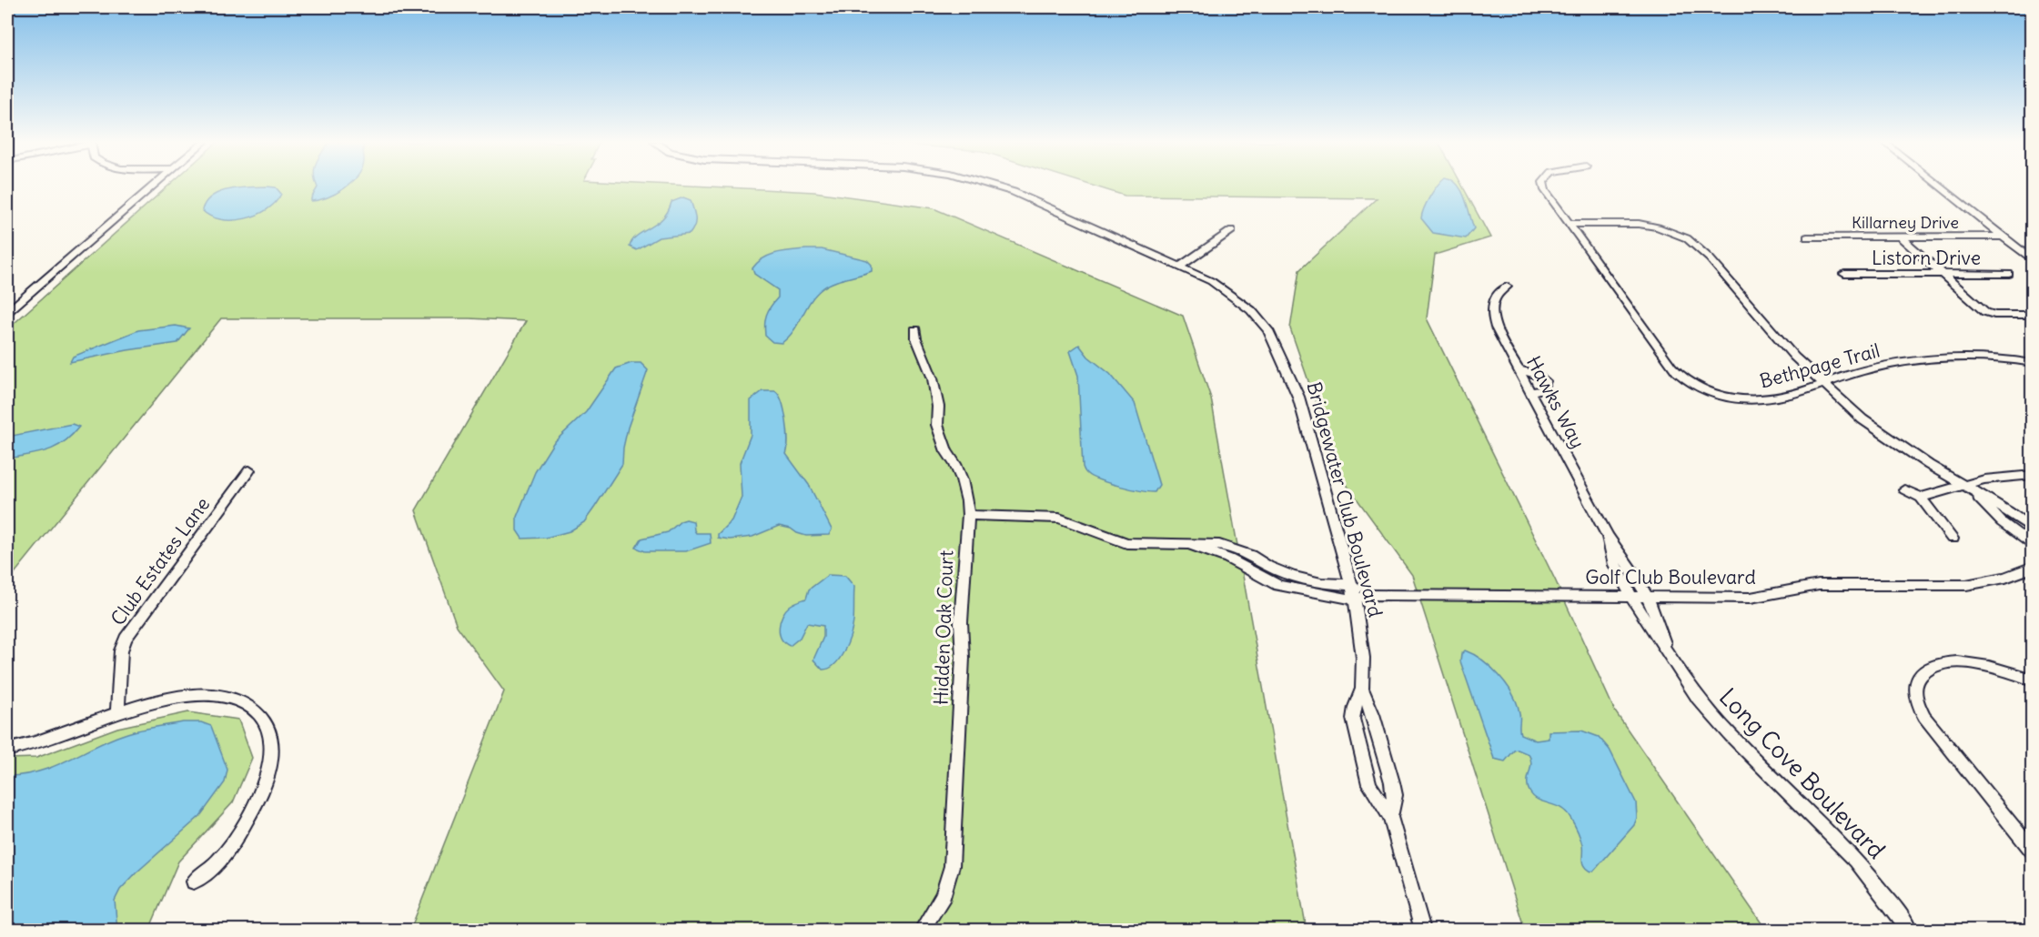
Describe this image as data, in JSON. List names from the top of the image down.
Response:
{
  "streets": {
    "street": [
      "Killarney Drive",
      "Listorn Drive",
      "Bethpage Trail",
      "Hawks Way",
      "Bridgewater Club Boulevard",
      "Club Estates Lane",
      "Golf Club Boulevard",
      "Hidden Oak Court",
      "Long Cove Boulevard"
    ]
  },
  "crossings": [
    ["Hawks Way", "Golf Club Boulevard"],
    ["Hawks Way", "Long Cove Boulevard"],
    ["Bridgewater Club Boulevard", "Golf Club Boulevard"],
    ["Golf Club Boulevard", "Hidden Oak Court"],
    ["Golf Club Boulevard", "Long Cove Boulevard"]
  ]
}
